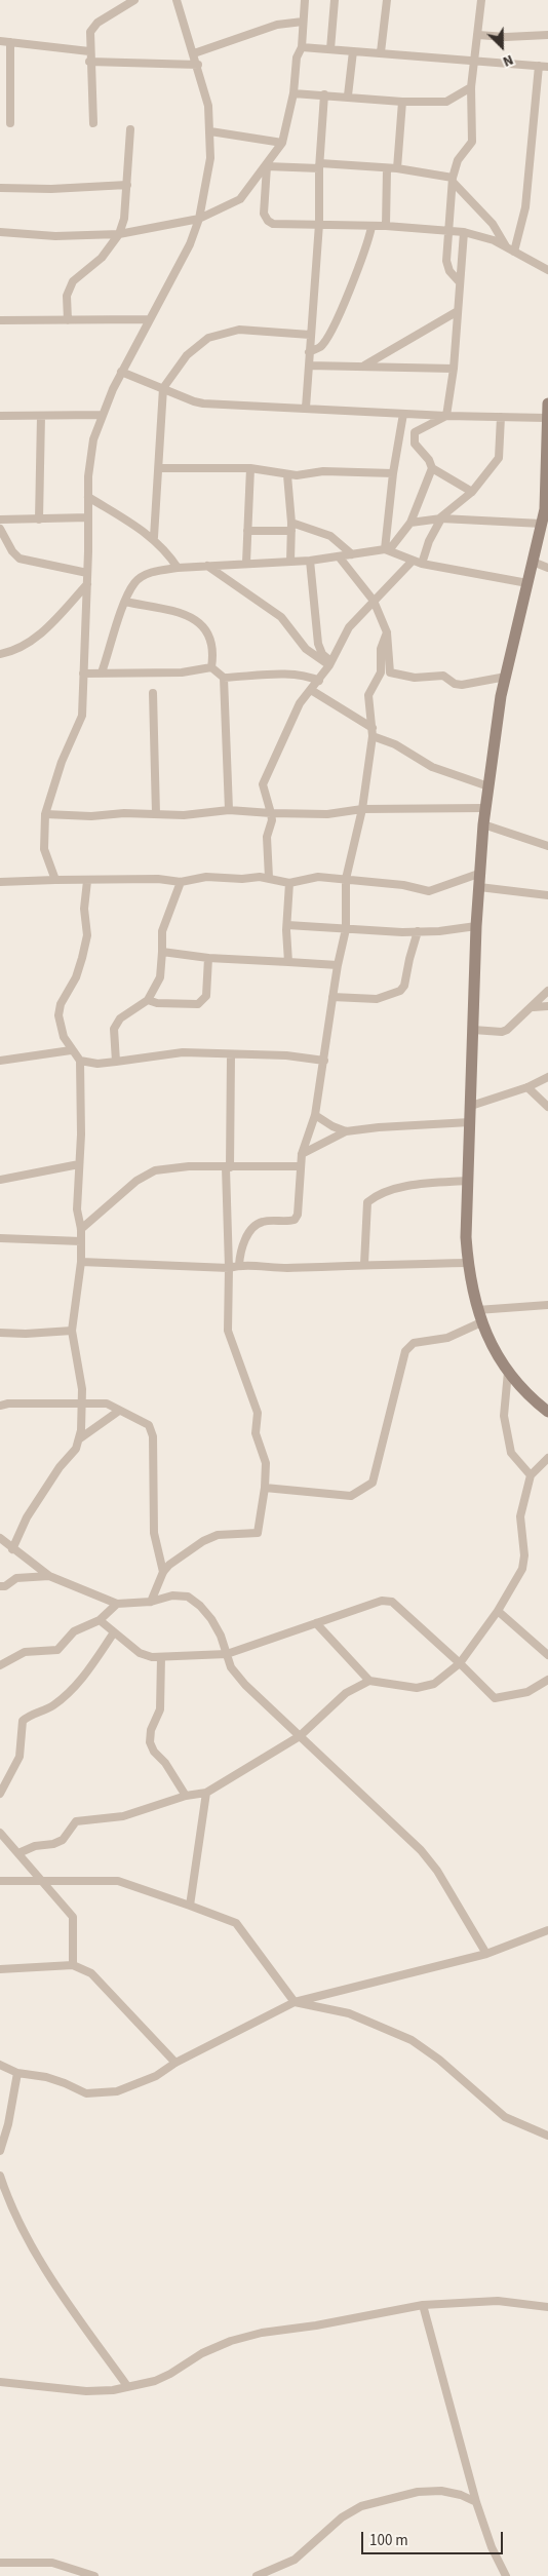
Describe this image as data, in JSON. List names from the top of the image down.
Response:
{
  "scale_bar": "100 m",
  "north": "bottom right"
}
